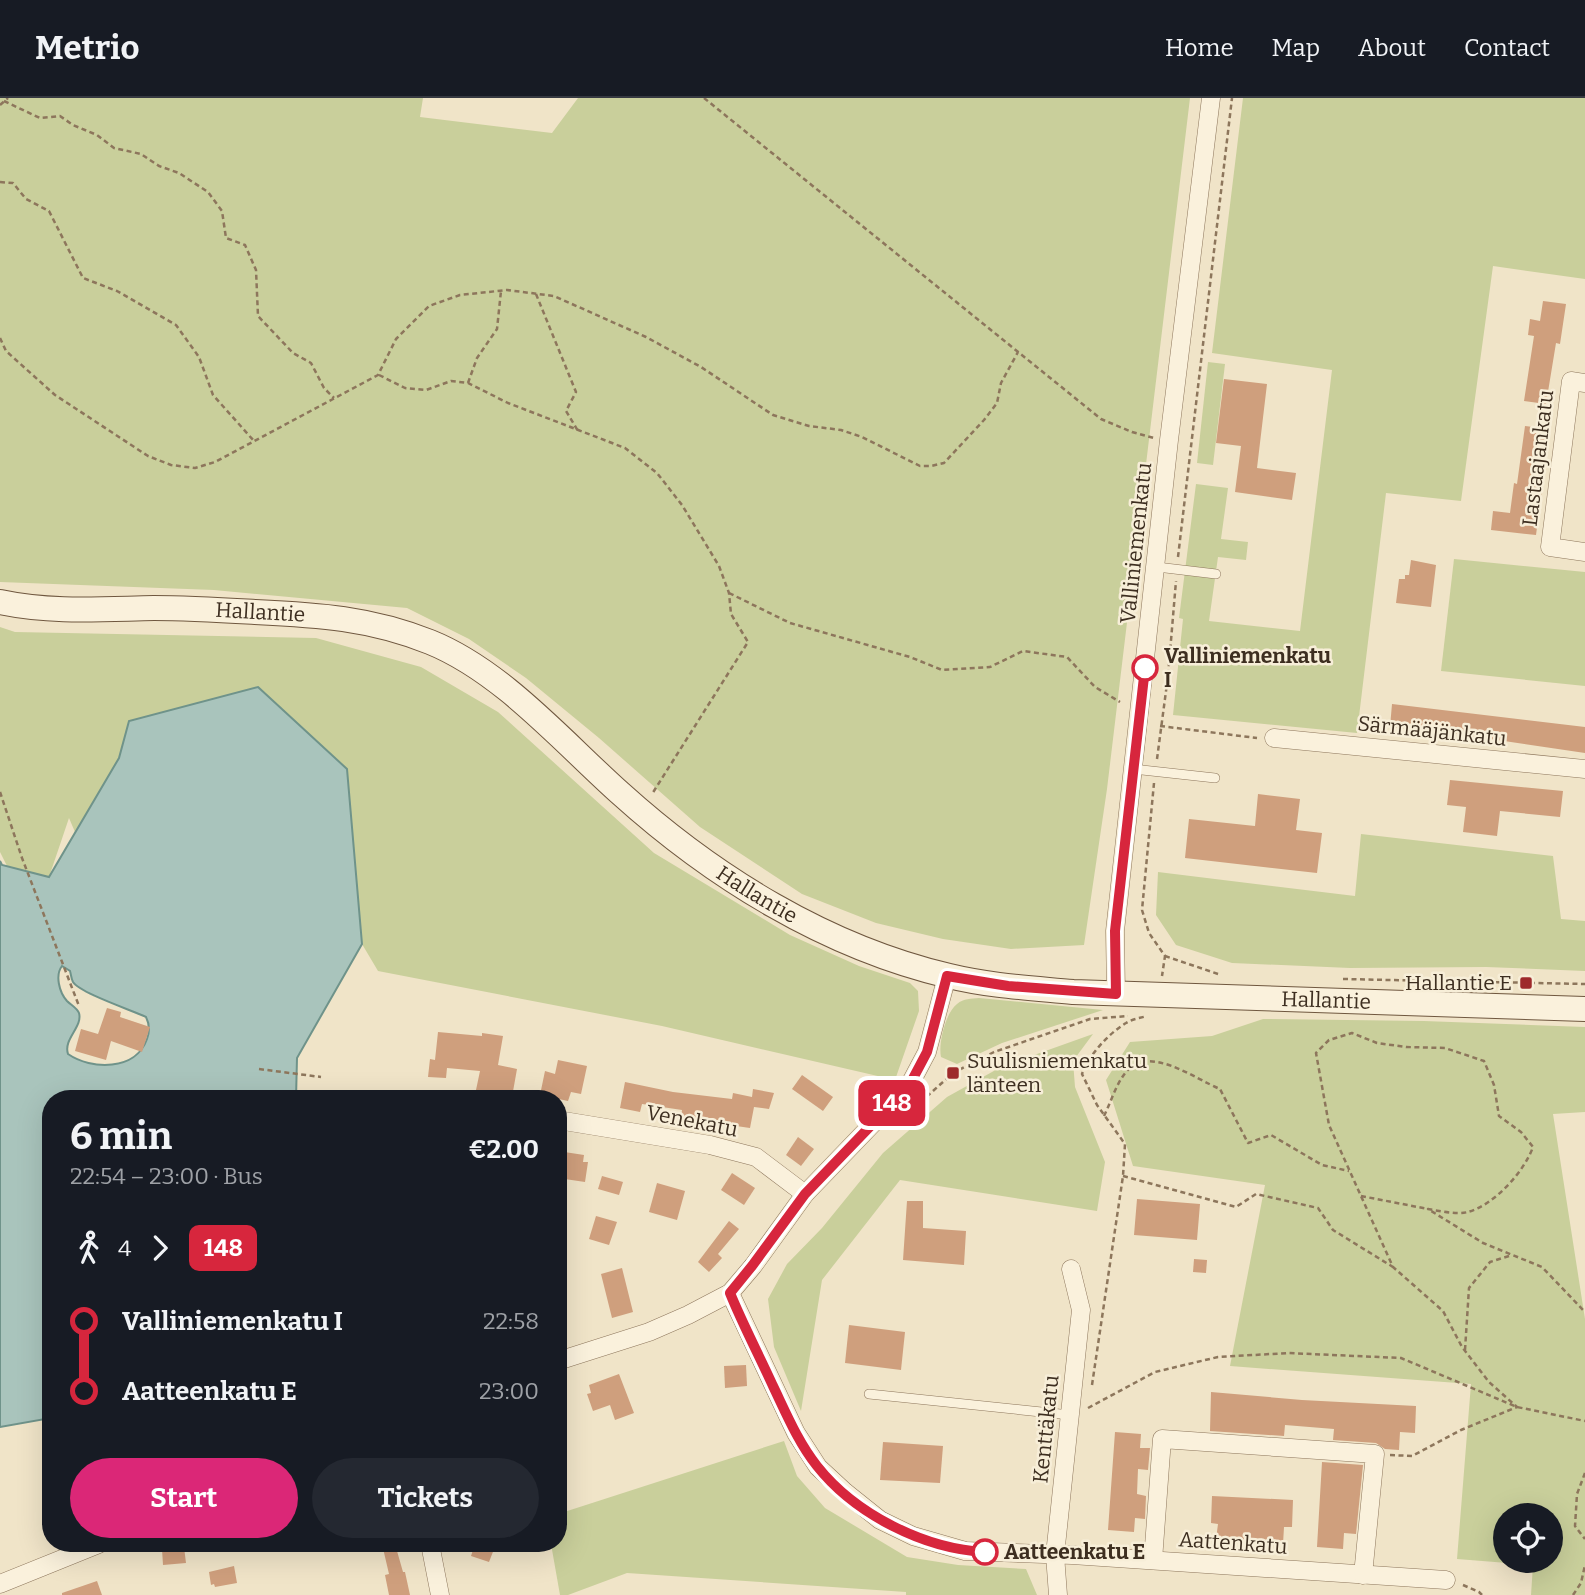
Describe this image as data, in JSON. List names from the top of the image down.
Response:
{
  "streets": {
    "street": [
      "Lastaajankatu",
      "Valliniemenkatu",
      "Hallantie",
      "Särmääjänkatu",
      "Venekatu",
      "Kenttäkatu",
      "Aattenkatu"
    ]
  },
  "crossings": [
    ["Valliniemenkatu", "Hallantie"],
    ["Kenttäkatu", "Aattenkatu"]
  ],
  "places": {
    "other": ["Valliniemenkatu I", "Aatteenkatu E"],
    "transit": ["Hallantie E", "Suulisniemenkatu länteen"]
  },
  "lines": ["bus line 148"],
  "page": {
    "header": "Metrio",
    "nav": [
      "Home",
      "Map",
      "About",
      "Contact"
    ],
    "on_map": "148",
    "heading": ["6 min", "22:54 – 23:00 · Bus", "€2.00"],
    "legs": ["4", "148"],
    "list": [
      {
        "name": "Valliniemenkatu I",
        "value": "22:58"
      },
      {
        "name": "Aatteenkatu E",
        "value": "23:00"
      }
    ],
    "buttons": ["Start", "Tickets"]
  }
}
